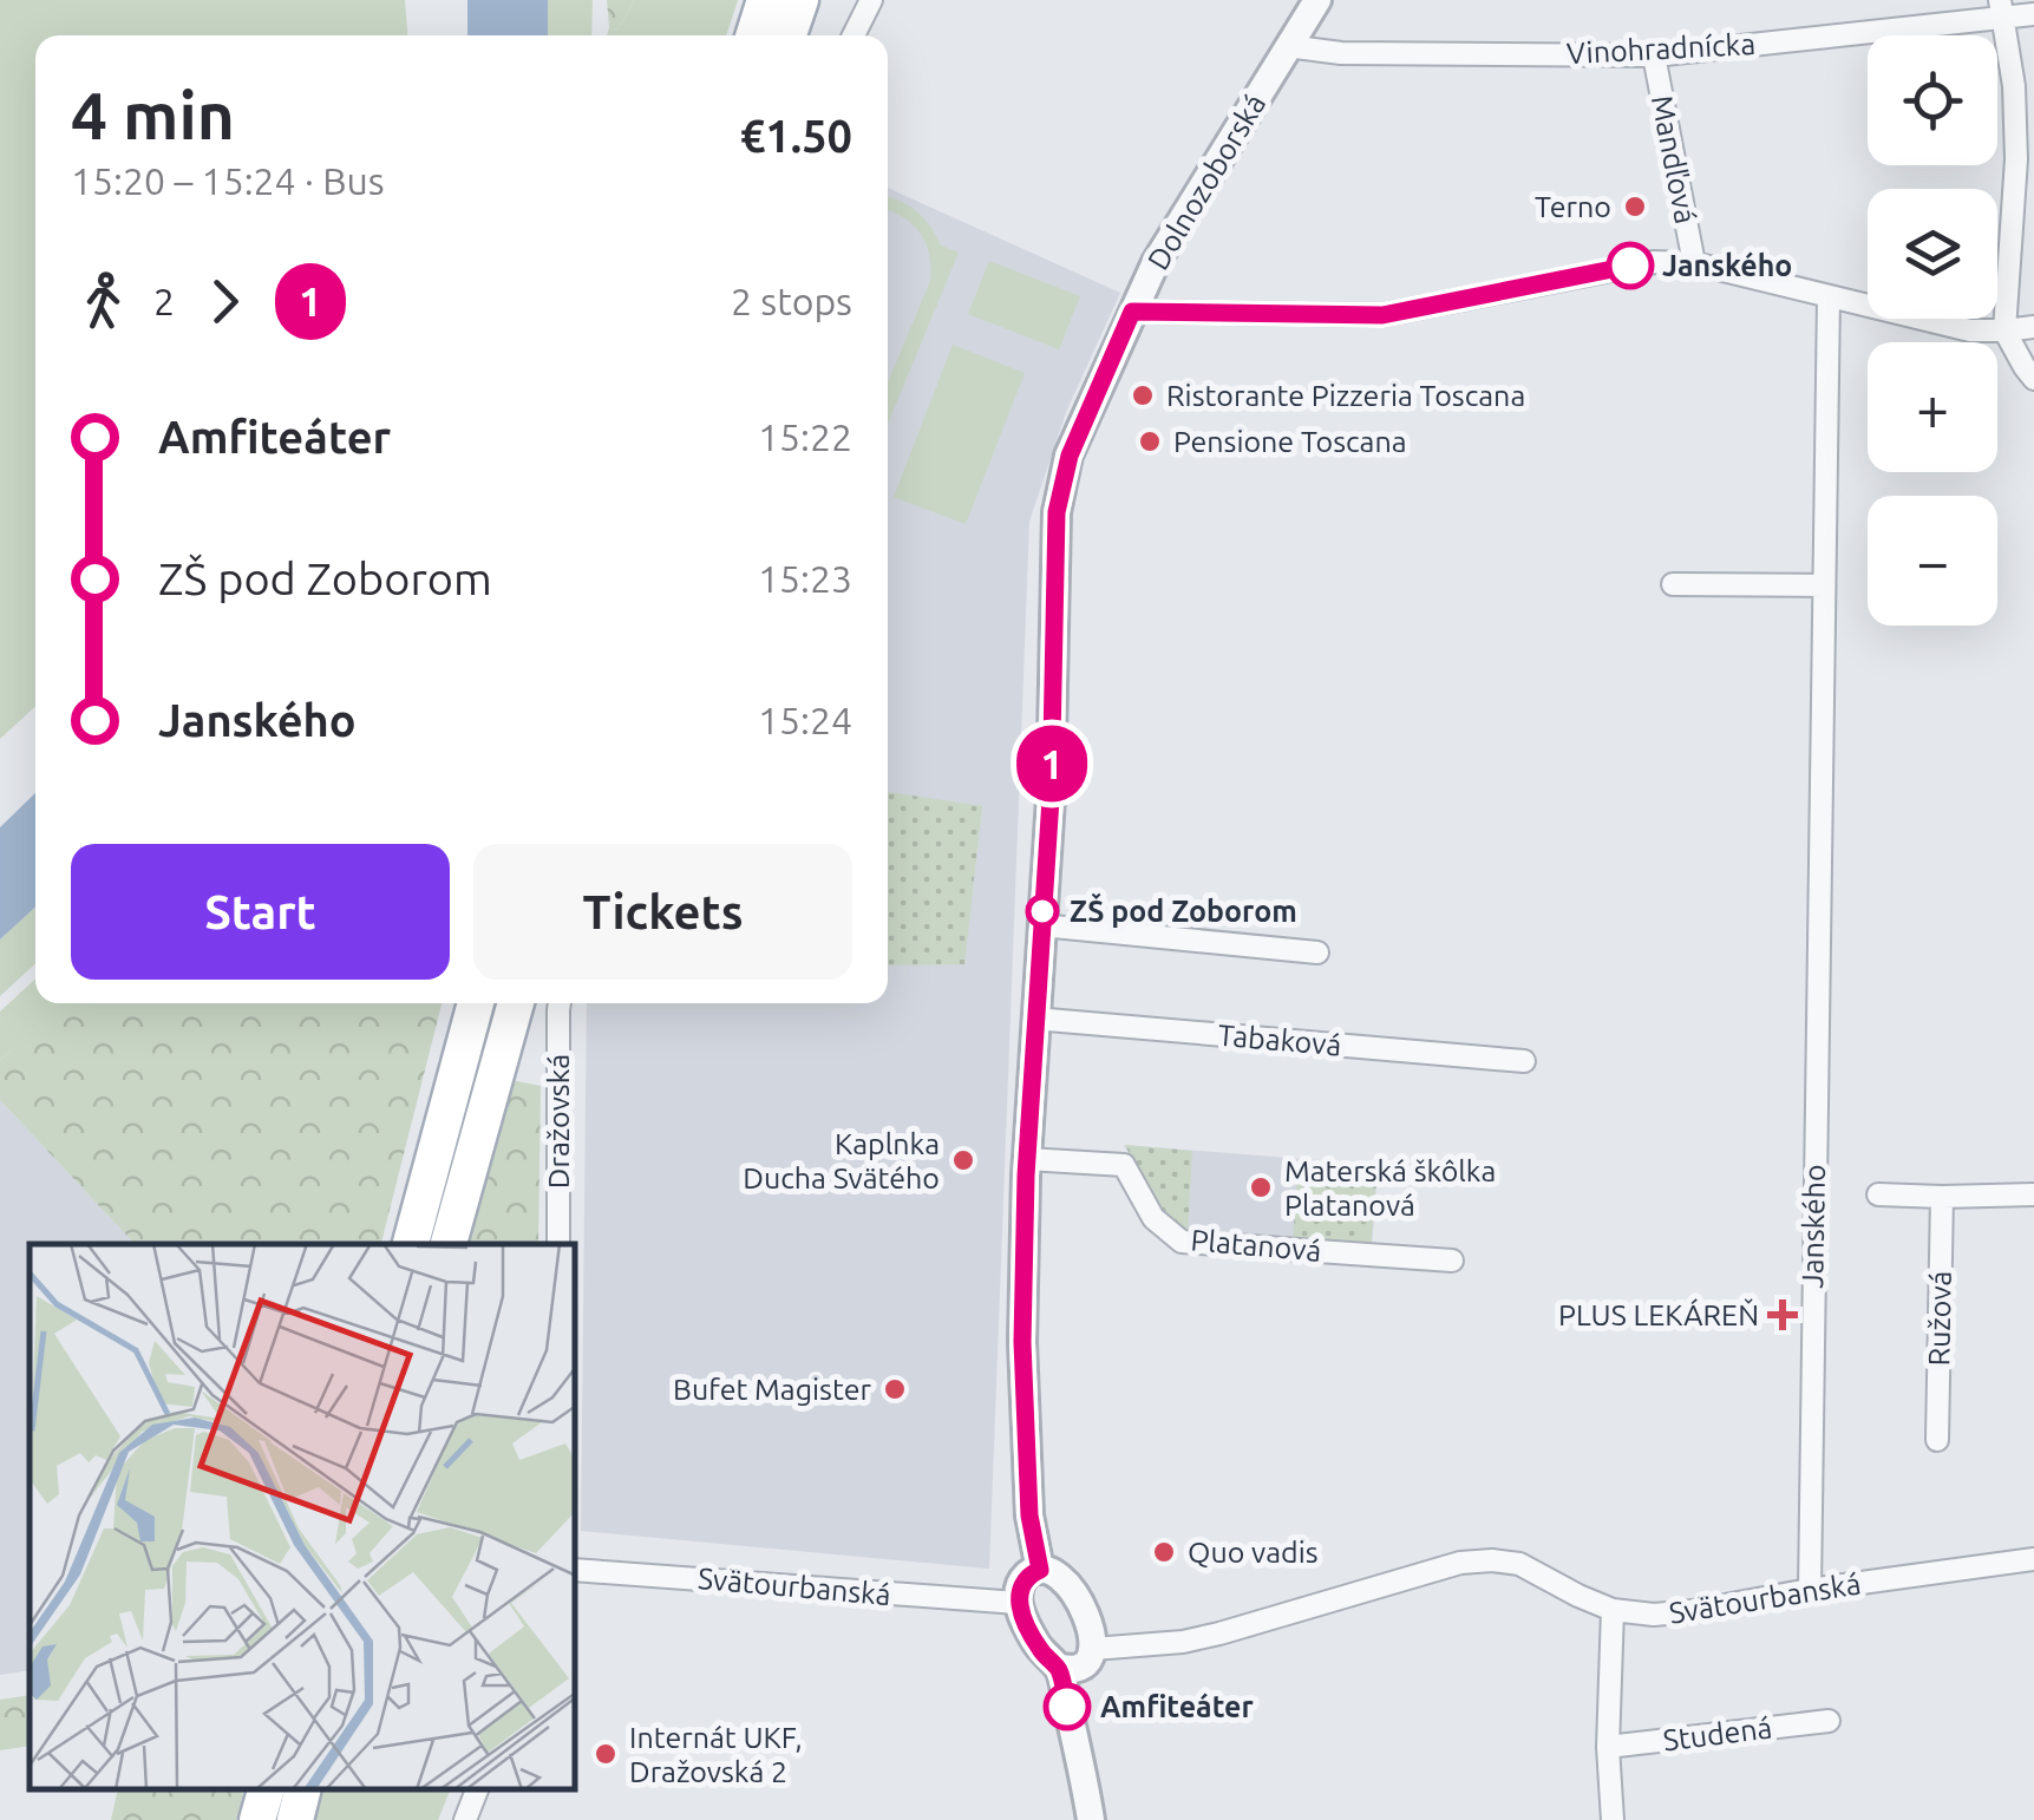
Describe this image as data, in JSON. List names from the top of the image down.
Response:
{
  "streets": {
    "street": [
      "Vinohradnícka",
      "Mandľová",
      "Dolnozoborská",
      "Tabaková",
      "Dražovská",
      "Janského",
      "Platanová",
      "Ružová",
      "Svätourbanská",
      "Studená"
    ]
  },
  "crossings": [
    ["Vinohradnícka", "Mandľová"],
    ["Vinohradnícka", "Dolnozoborská"],
    ["Dolnozoborská", "Tabaková"],
    ["Dolnozoborská", "Platanová"],
    ["Janského", "Svätourbanská"]
  ],
  "places": {
    "other": [
      "Terno",
      "Janského",
      "Ristorante Pizzeria Toscana",
      "Pensione Toscana",
      "ZŠ pod Zoborom",
      "Kaplnka Ducha Svätého",
      "Materská škôlka Platanová",
      "Bufet Magister",
      "Quo vadis",
      "Amfiteáter",
      "Internát UKF, Dražovská 2"
    ],
    "health": ["PLUS LEKÁREŇ"]
  },
  "lines": ["bus line 1"],
  "page": {
    "on_map": "1",
    "map_buttons": ["+", "−"],
    "heading": ["4 min", "15:20 – 15:24 · Bus", "€1.50"],
    "legs": ["2", "1", "2 stops"],
    "list": [
      {
        "name": "Amfiteáter",
        "value": "15:22"
      },
      {
        "name": "ZŠ pod Zoborom",
        "value": "15:23"
      },
      {
        "name": "Janského",
        "value": "15:24"
      }
    ],
    "buttons": ["Start", "Tickets"]
  }
}
